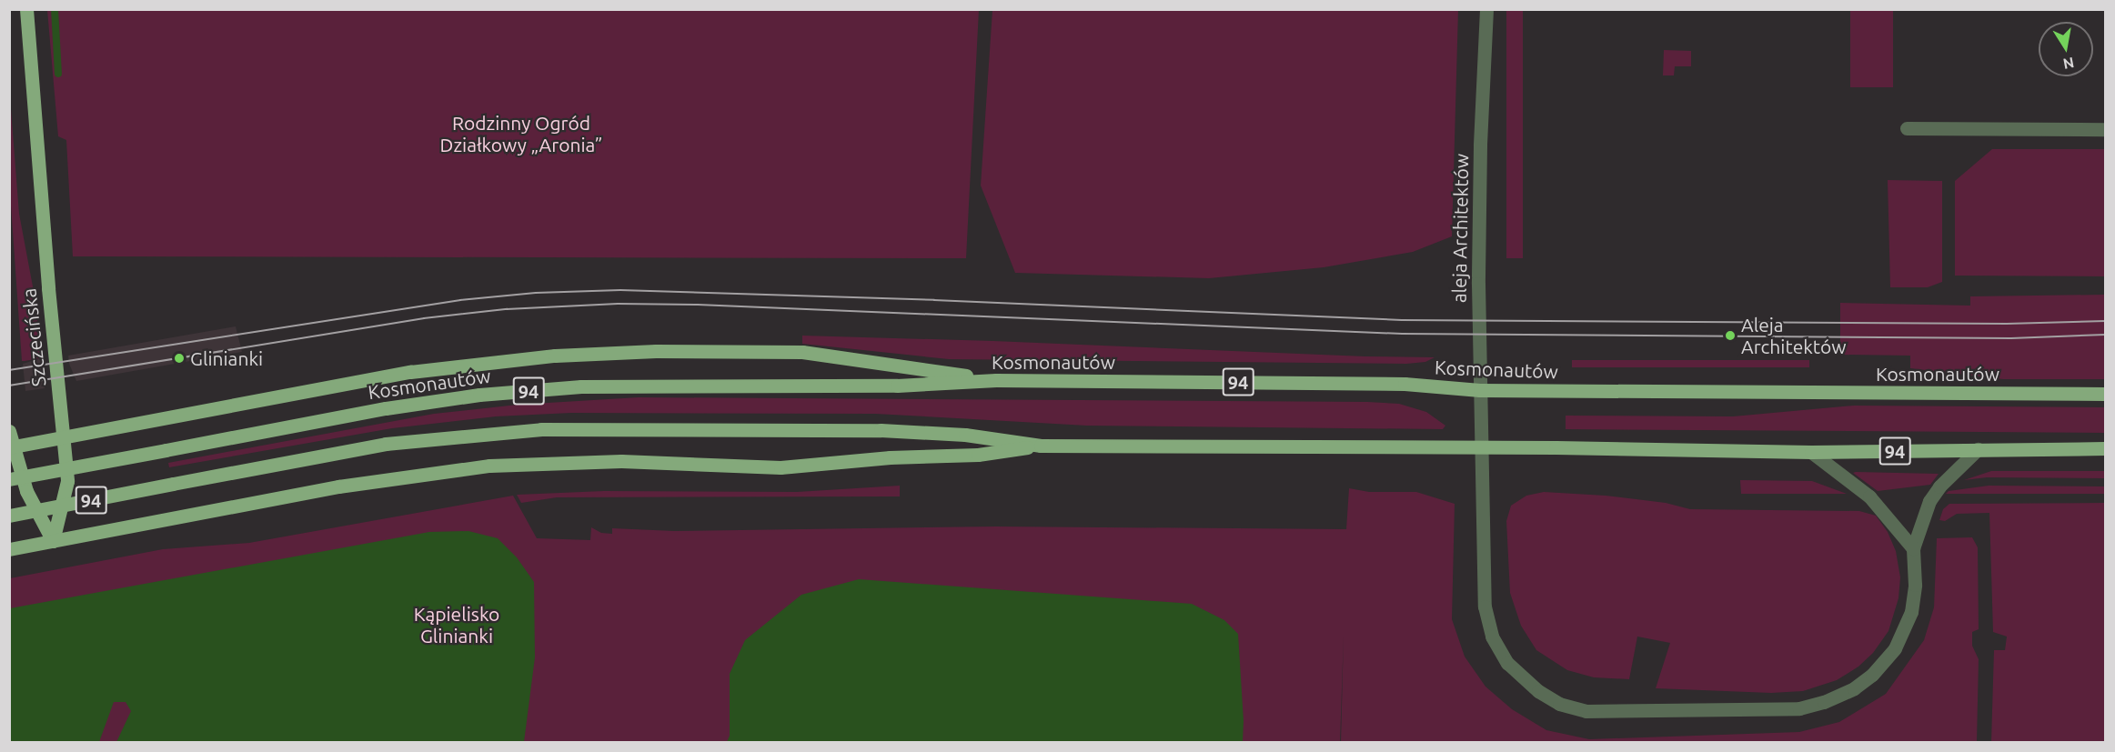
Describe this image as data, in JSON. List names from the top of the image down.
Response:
{
  "streets": {
    "main road": ["Szczecińska", "Kosmonautów", "94"],
    "street": ["aleja Architektów"]
  },
  "crossings": [
    ["aleja Architektów", "Kosmonautów"],
    ["aleja Architektów", "94"]
  ],
  "parks": ["Rodzinny Ogród Działkowy „Aronia”", "Kąpielisko Glinianki"],
  "places": ["Aleja Architektów", "Glinianki"],
  "north": "bottom"
}
